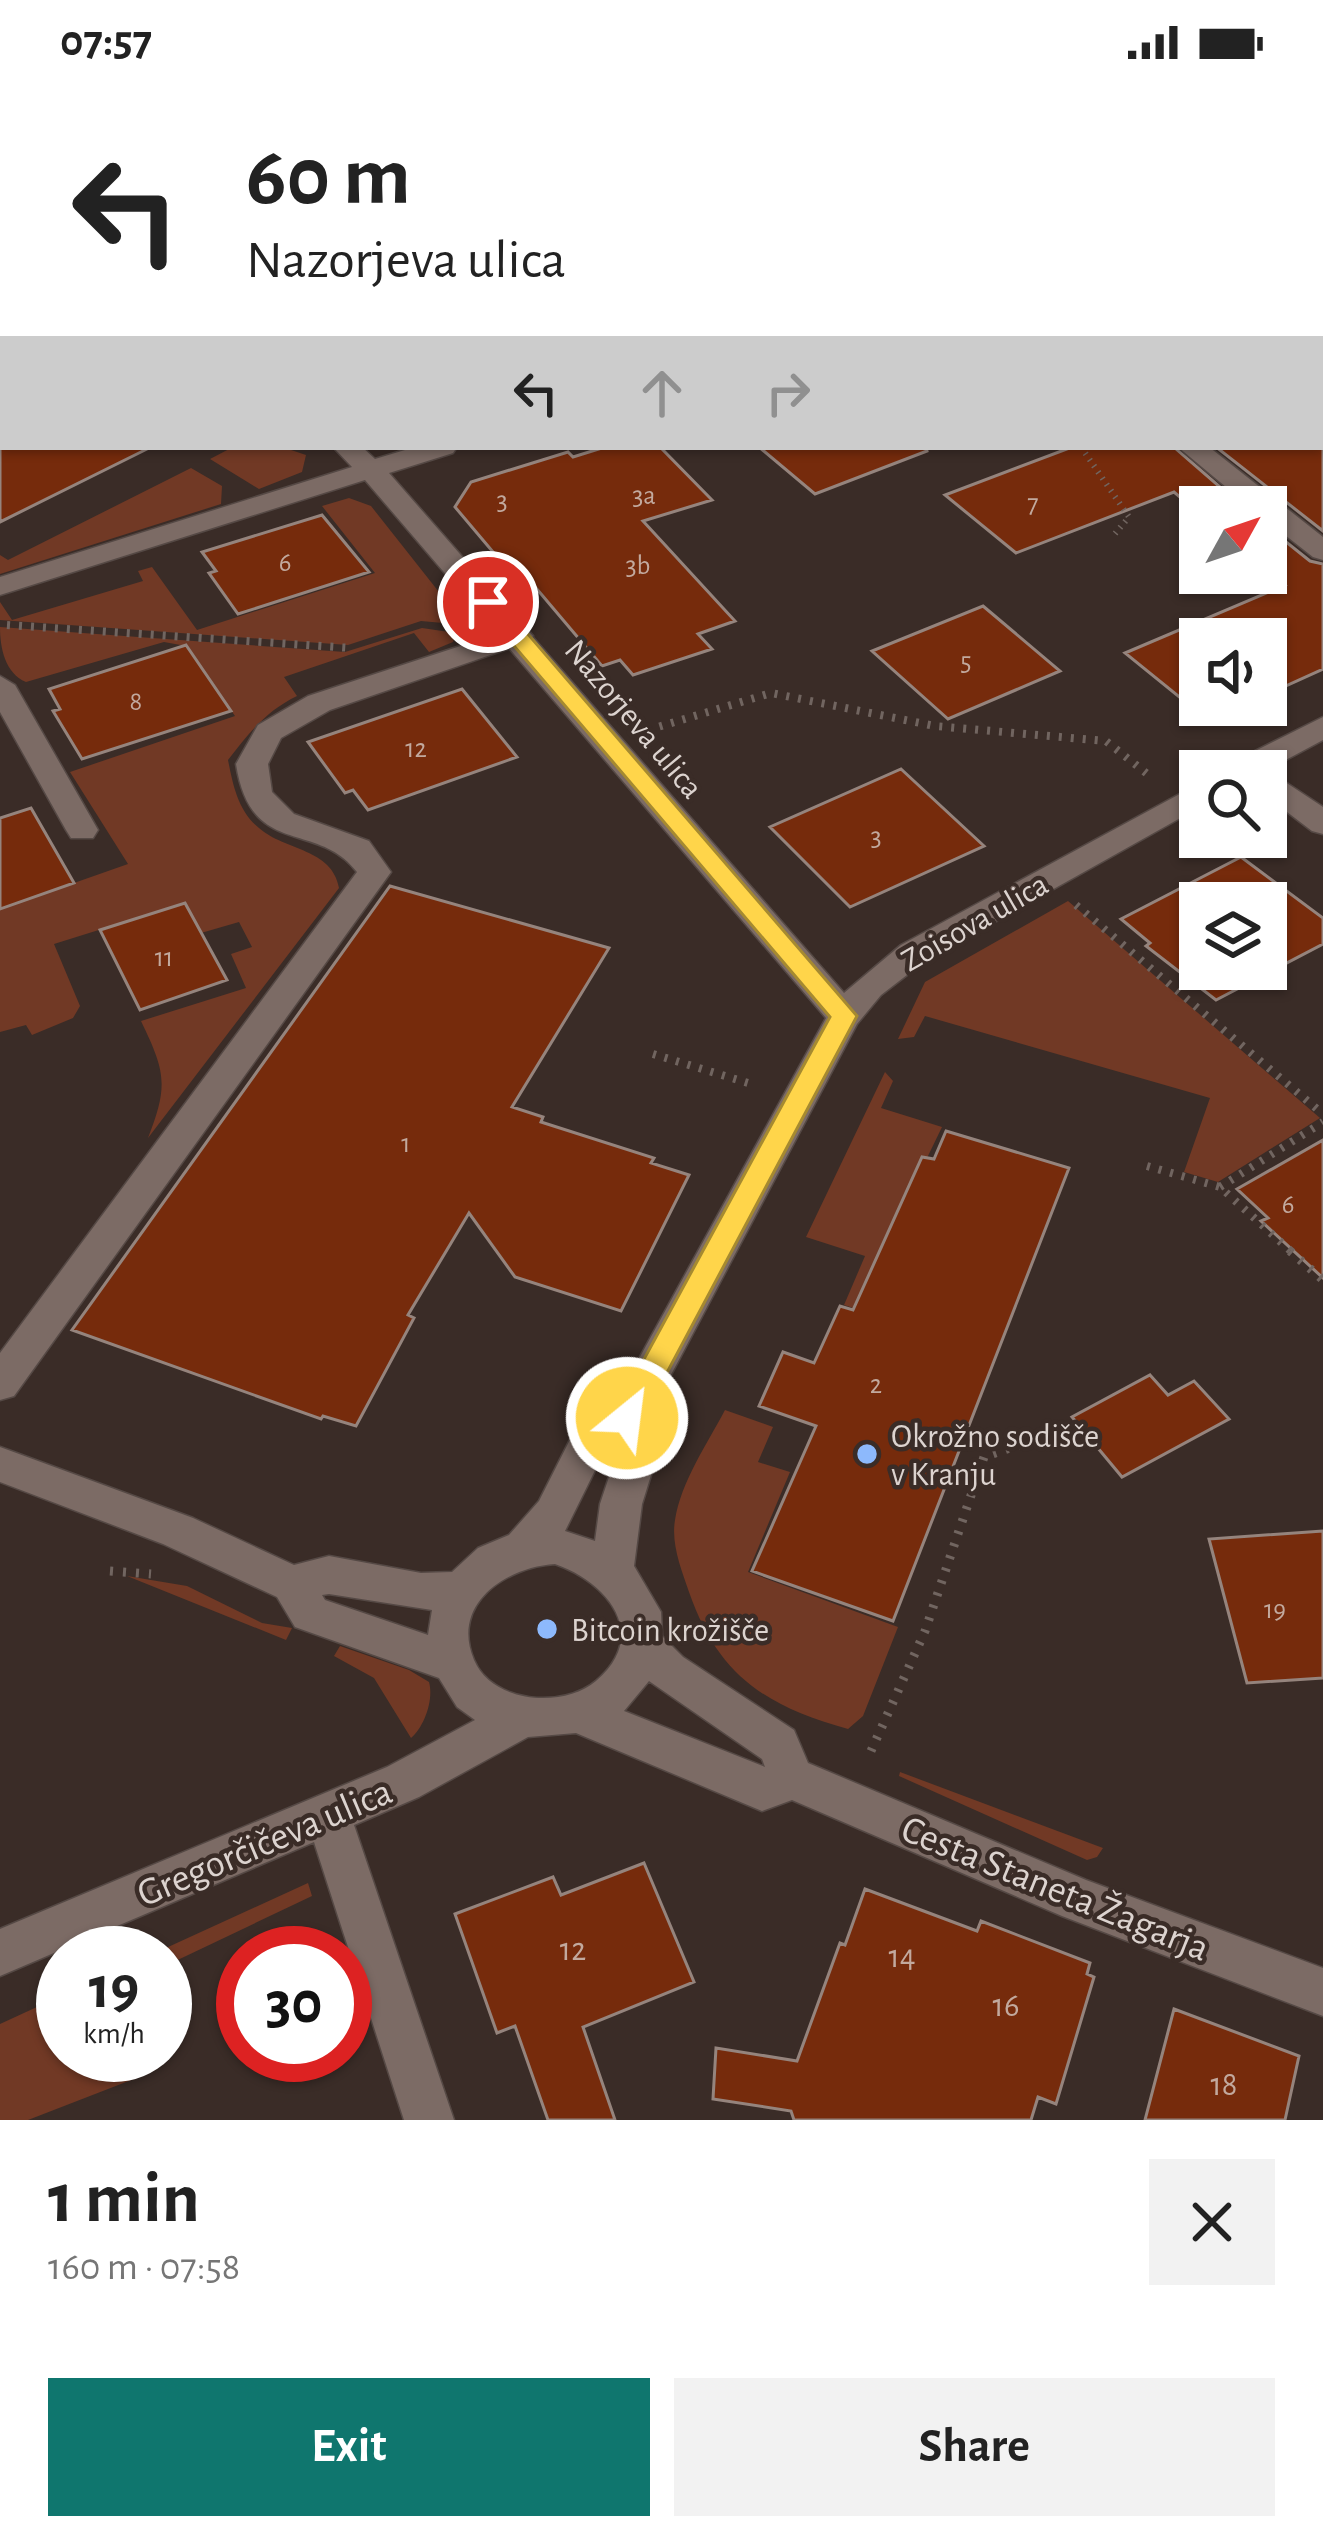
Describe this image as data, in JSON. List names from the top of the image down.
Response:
{
  "streets": {
    "street": [
      "Nazorjeva ulica",
      "Zoisova ulica",
      "Gregorčičeva ulica",
      "Cesta Staneta Žagarja"
    ]
  },
  "crossings": [
    ["Nazorjeva ulica", "Zoisova ulica"],
    ["Zoisova ulica", "Gregorčičeva ulica"],
    ["Zoisova ulica", "Cesta Staneta Žagarja"],
    ["Gregorčičeva ulica", "Cesta Staneta Žagarja"]
  ],
  "places": ["Okrožno sodišče v Kranju", "Bitcoin krožišče"],
  "house_numbers": [
    "3a",
    "3",
    "7",
    "6",
    "3b",
    "5",
    "8",
    "12",
    "3",
    "11",
    "1",
    "6",
    "2",
    "19",
    "12",
    "14",
    "16",
    "18"
  ],
  "north": "top right",
  "page": {
    "status": "07:57",
    "turn": ["60 m", "Nazorjeva ulica"],
    "speed": "19 km/h",
    "limit": "30",
    "heading": ["1 min", "160 m · 07:58"],
    "buttons": ["Exit", "Share"]
  }
}
